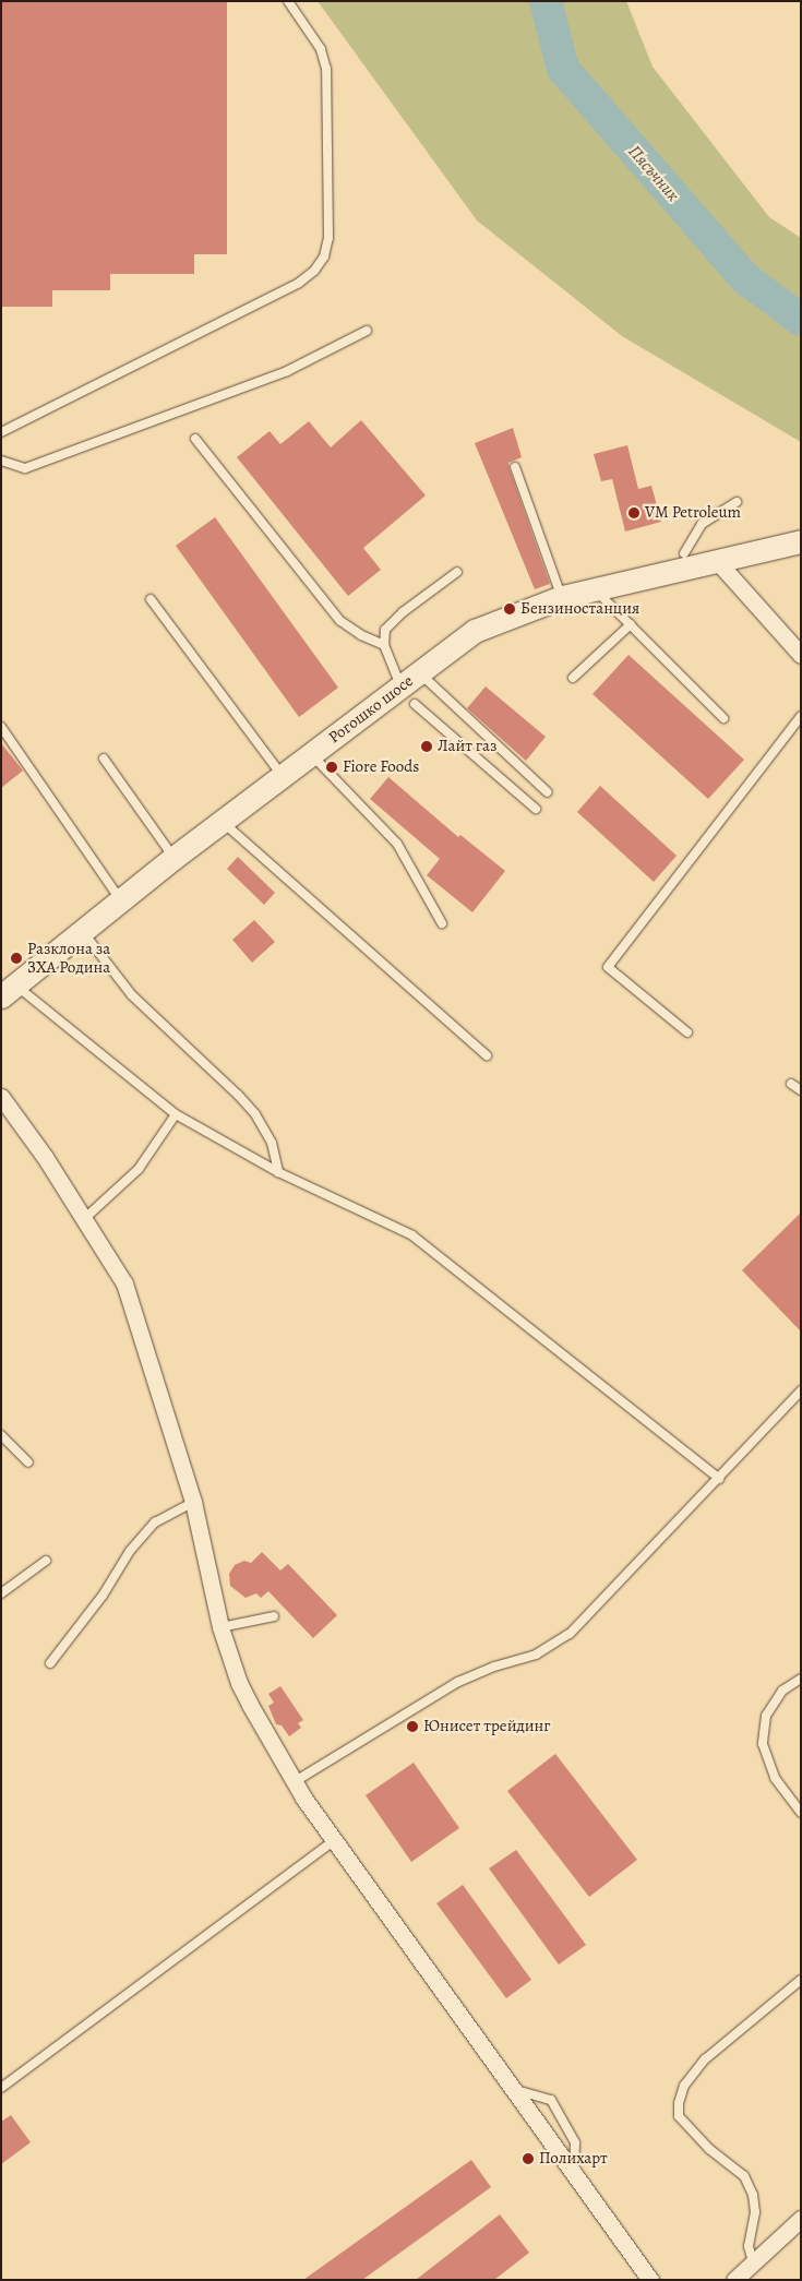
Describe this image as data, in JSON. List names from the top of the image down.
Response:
{
  "streets": {
    "main road": ["Рогошко шосе"]
  },
  "water": ["Пясъчник"],
  "places": [
    "VM Petroleum",
    "Бензиностанция",
    "Лайт газ",
    "Fiore Foods",
    "Разклона за ЗХА Родина",
    "Юнисет трейдинг",
    "Полихарт"
  ]
}
